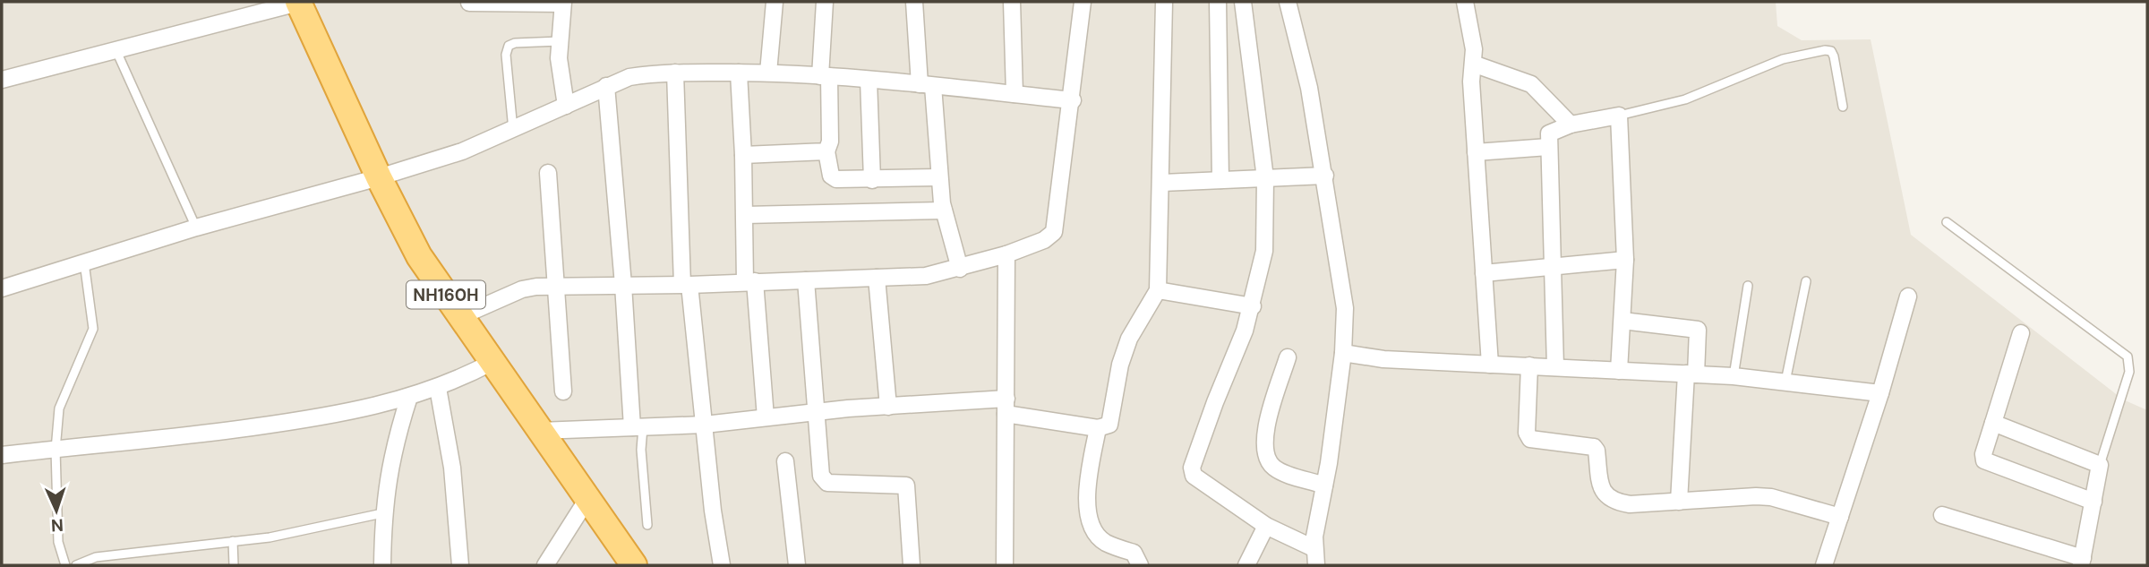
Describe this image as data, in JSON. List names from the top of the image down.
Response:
{
  "streets": {
    "highway": ["NH160H"]
  },
  "north": "bottom"
}
